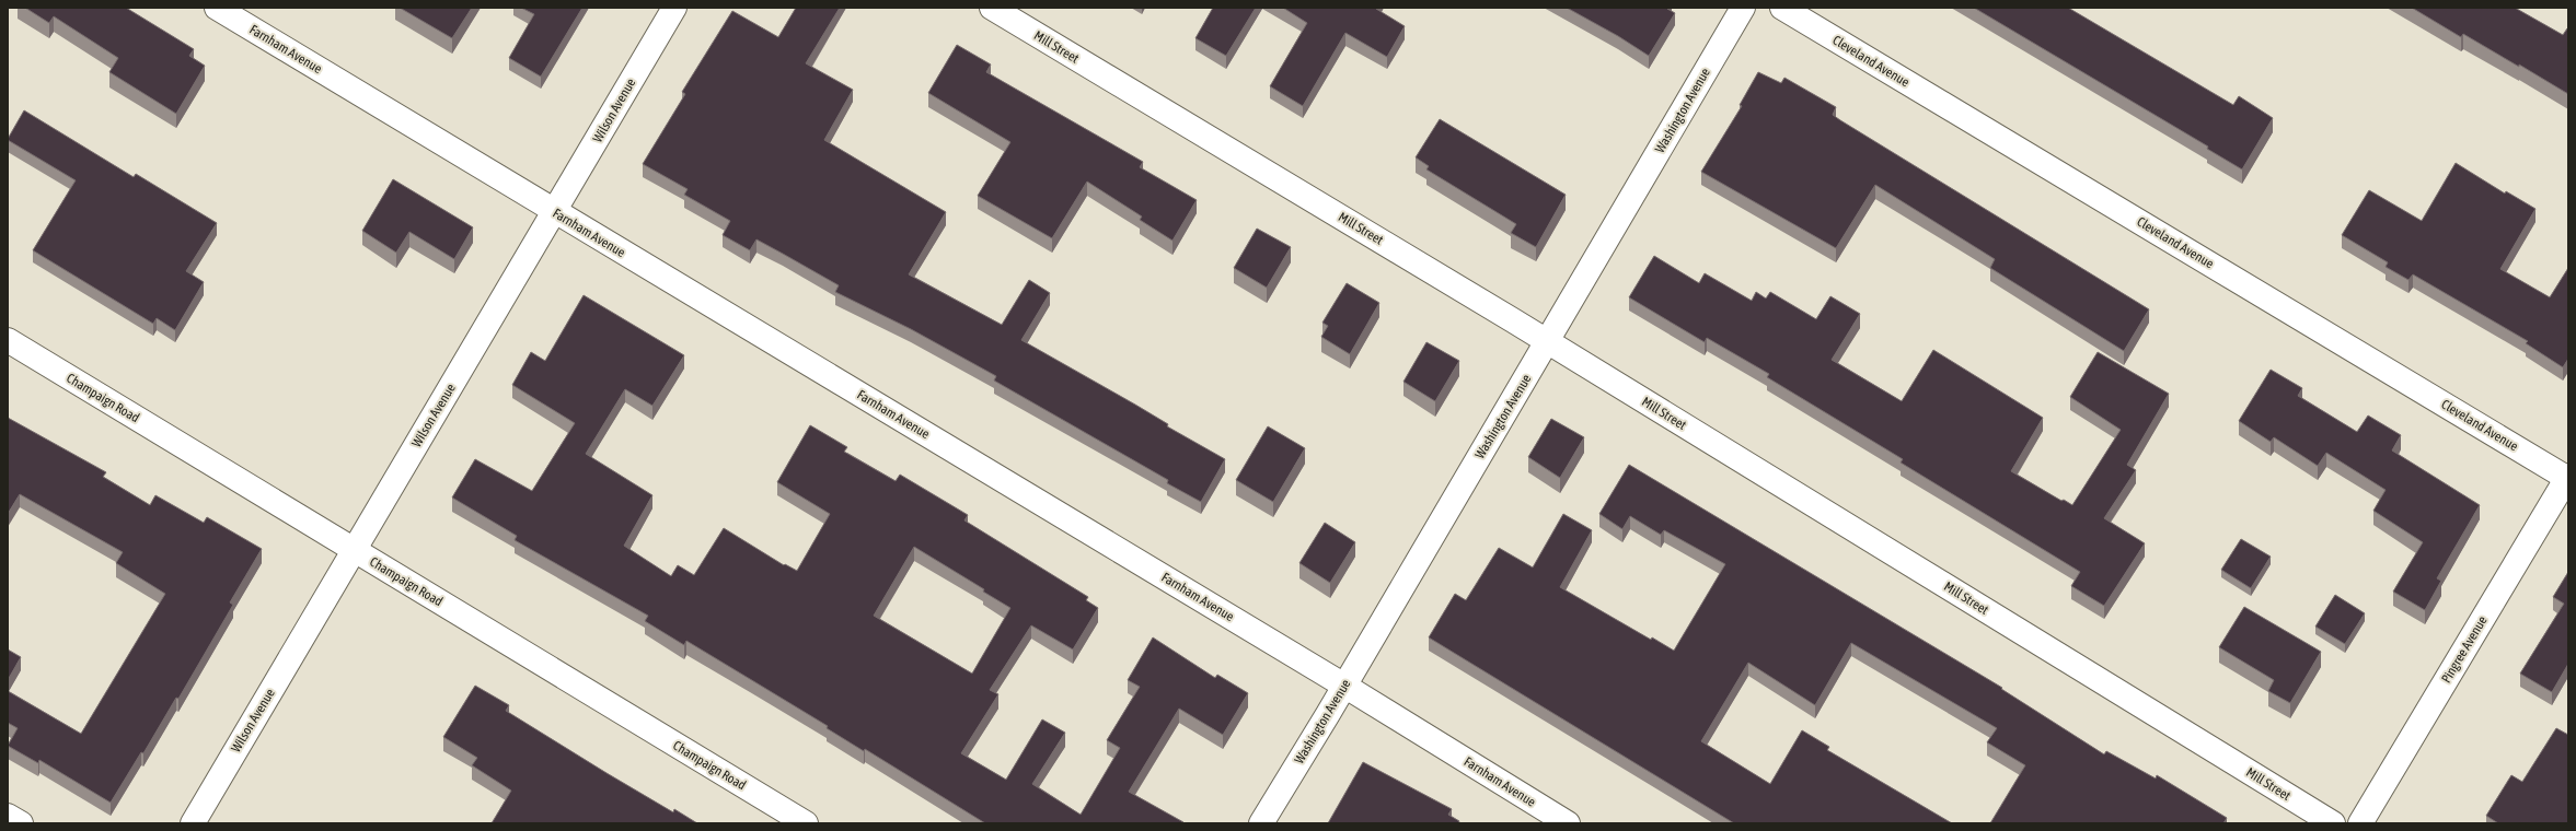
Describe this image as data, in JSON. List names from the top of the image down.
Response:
{
  "streets": {
    "street": [
      "Mill Street",
      "Farnham Avenue",
      "Cleveland Avenue",
      "Wilson Avenue",
      "Washington Avenue",
      "Champaign Road",
      "Pingree Avenue"
    ]
  },
  "crossings": [
    ["Mill Street", "Washington Avenue"],
    ["Farnham Avenue", "Wilson Avenue"],
    ["Farnham Avenue", "Washington Avenue"],
    ["Cleveland Avenue", "Pingree Avenue"],
    ["Wilson Avenue", "Champaign Road"]
  ]
}
